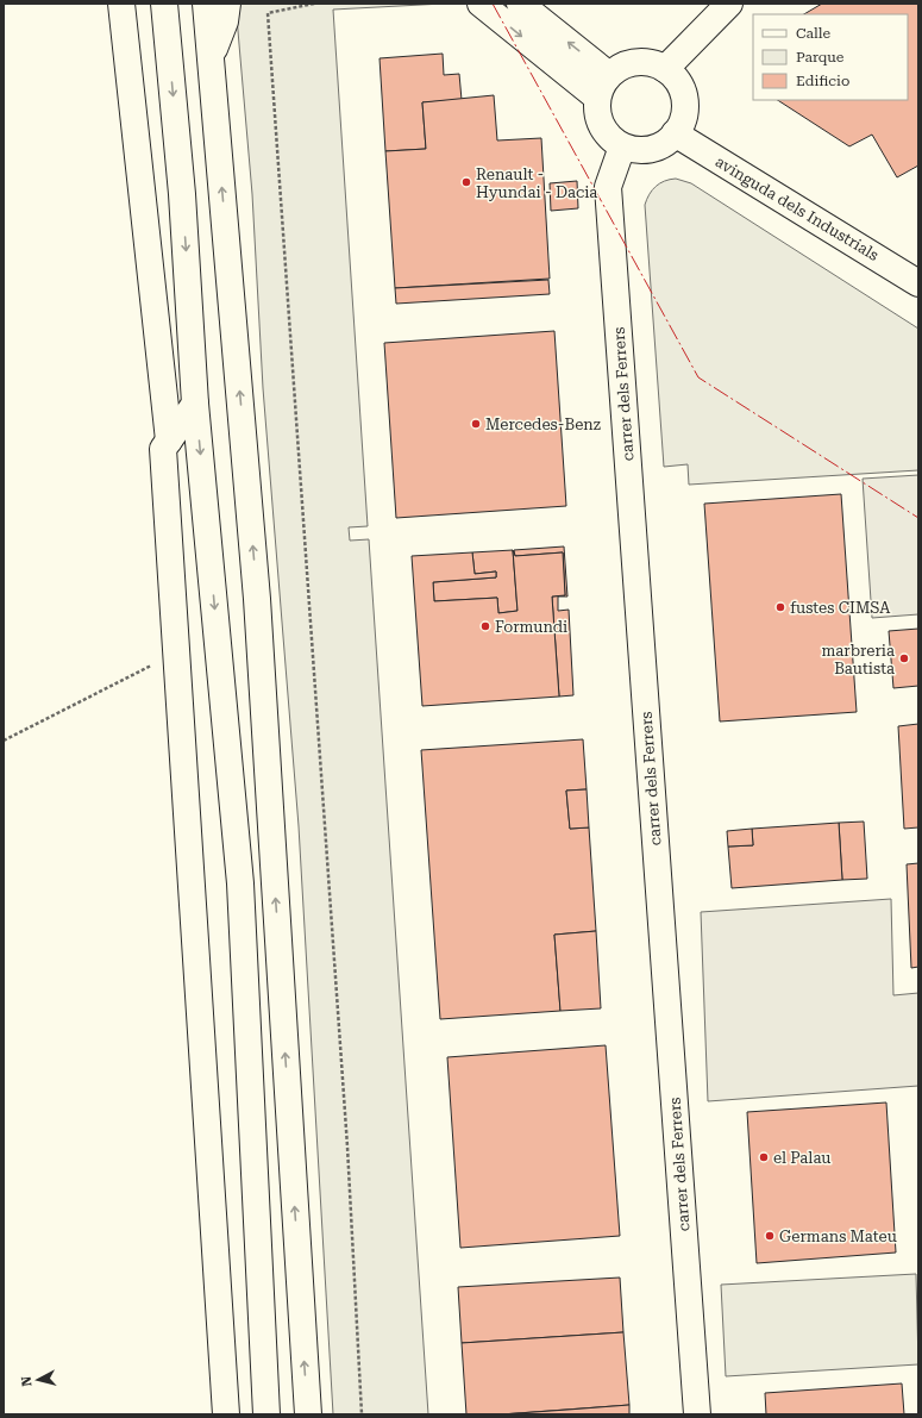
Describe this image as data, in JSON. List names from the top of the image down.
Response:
{
  "streets": {
    "main road": ["avinguda dels Industrials", "carrer dels Ferrers"]
  },
  "crossings": [
    ["avinguda dels Industrials", "carrer dels Ferrers"]
  ],
  "places": [
    "Renault - Hyundai - Dacia",
    "Mercedes-Benz",
    "fustes CIMSA",
    "Formundi",
    "marbreria Bautista",
    "el Palau",
    "Germans Mateu"
  ],
  "legend": ["Calle", "Parque", "Edificio"],
  "north": "left"
}
